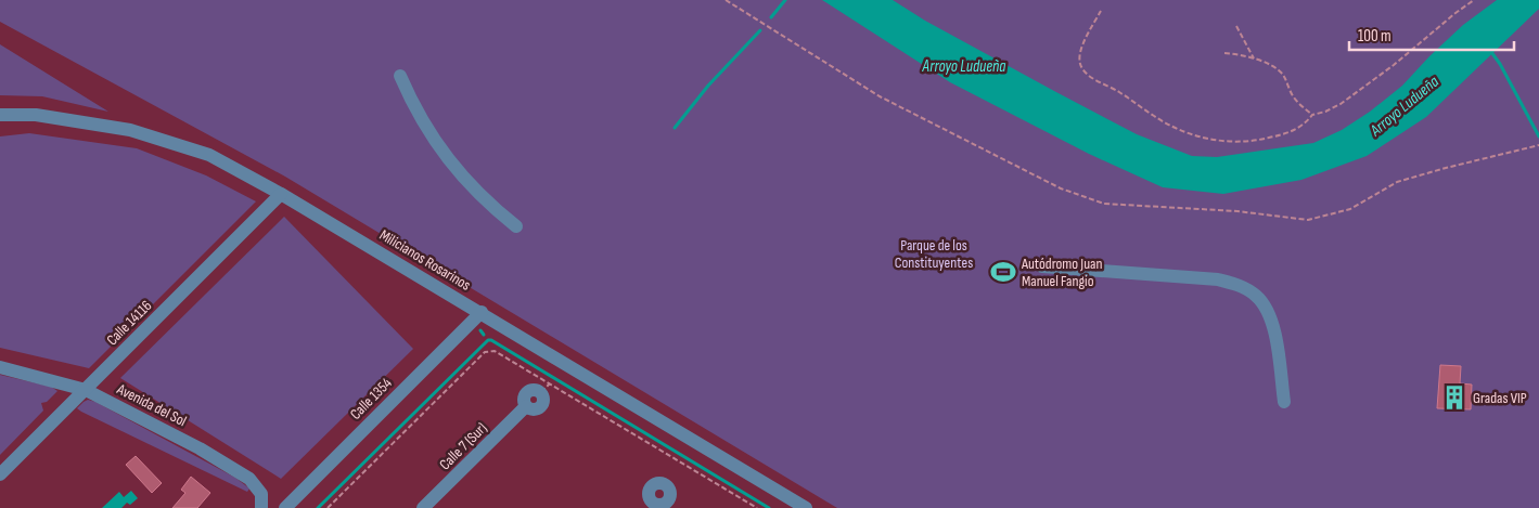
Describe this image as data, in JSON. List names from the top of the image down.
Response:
{
  "streets": {
    "street": [
      "Milicianos Rosarinos",
      "Calle 14116",
      "Calle 1354",
      "Avenida del Sol",
      "Calle 7 (Sur)"
    ]
  },
  "crossings": [
    ["Milicianos Rosarinos", "Calle 14116"],
    ["Milicianos Rosarinos", "Calle 1354"],
    ["Calle 14116", "Avenida del Sol"]
  ],
  "water": ["Arroyo Ludueña"],
  "parks": ["Parque de los Constituyentes"],
  "places": {
    "sports": ["Autódromo Juan Manuel Fangio"],
    "building": ["Gradas VIP"]
  },
  "scale_bar": "100 m"
}
